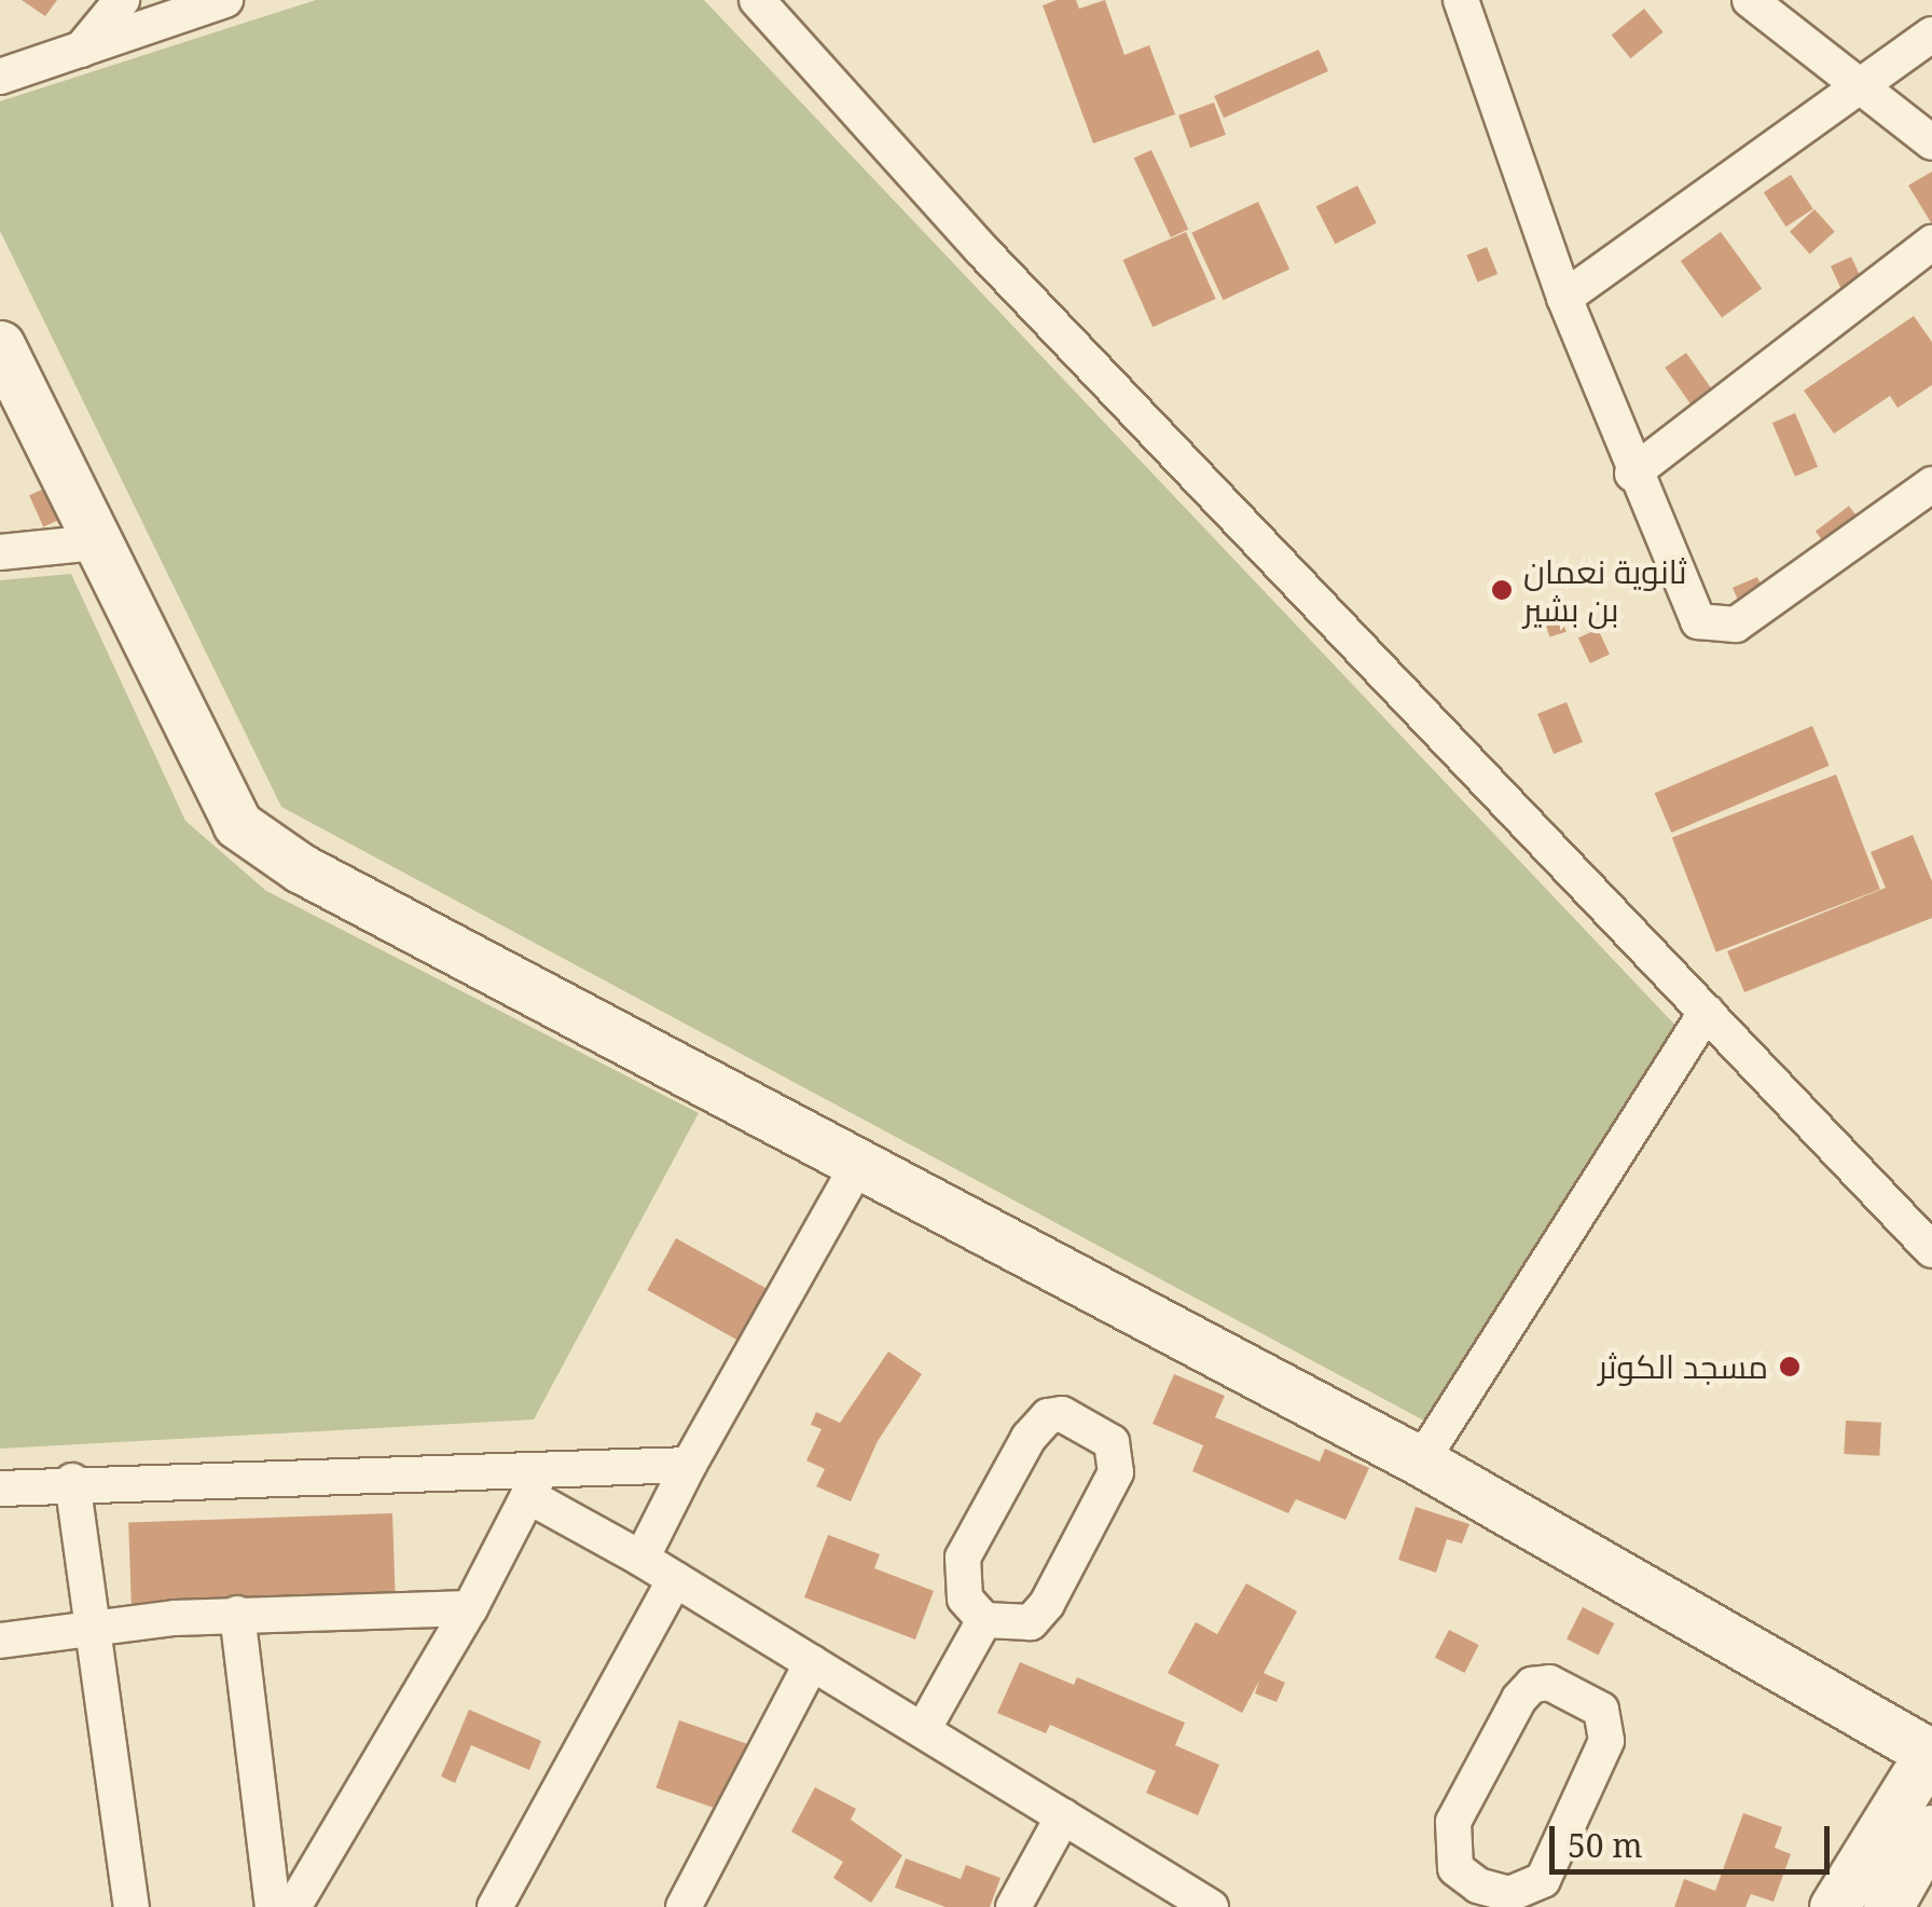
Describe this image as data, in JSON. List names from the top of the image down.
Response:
{
  "places": ["ثانوية نعمان بن بشير", "مسجد الكوثر"],
  "scale_bar": "50 m"
}
